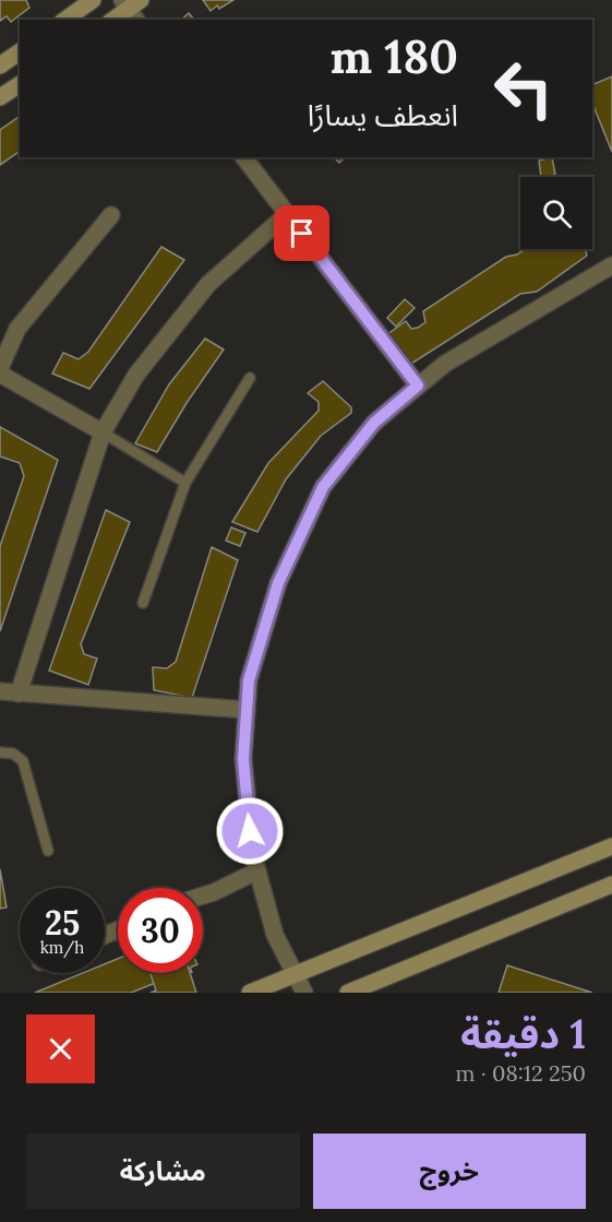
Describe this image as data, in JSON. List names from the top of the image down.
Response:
{
  "page": {
    "turn": ["180 m", "انعطف يسارًا"],
    "speed": "25 km/h",
    "limit": "30",
    "heading": ["1 دقيقة", "250 m · 08:12"],
    "buttons": ["خروج", "مشاركة"]
  }
}
